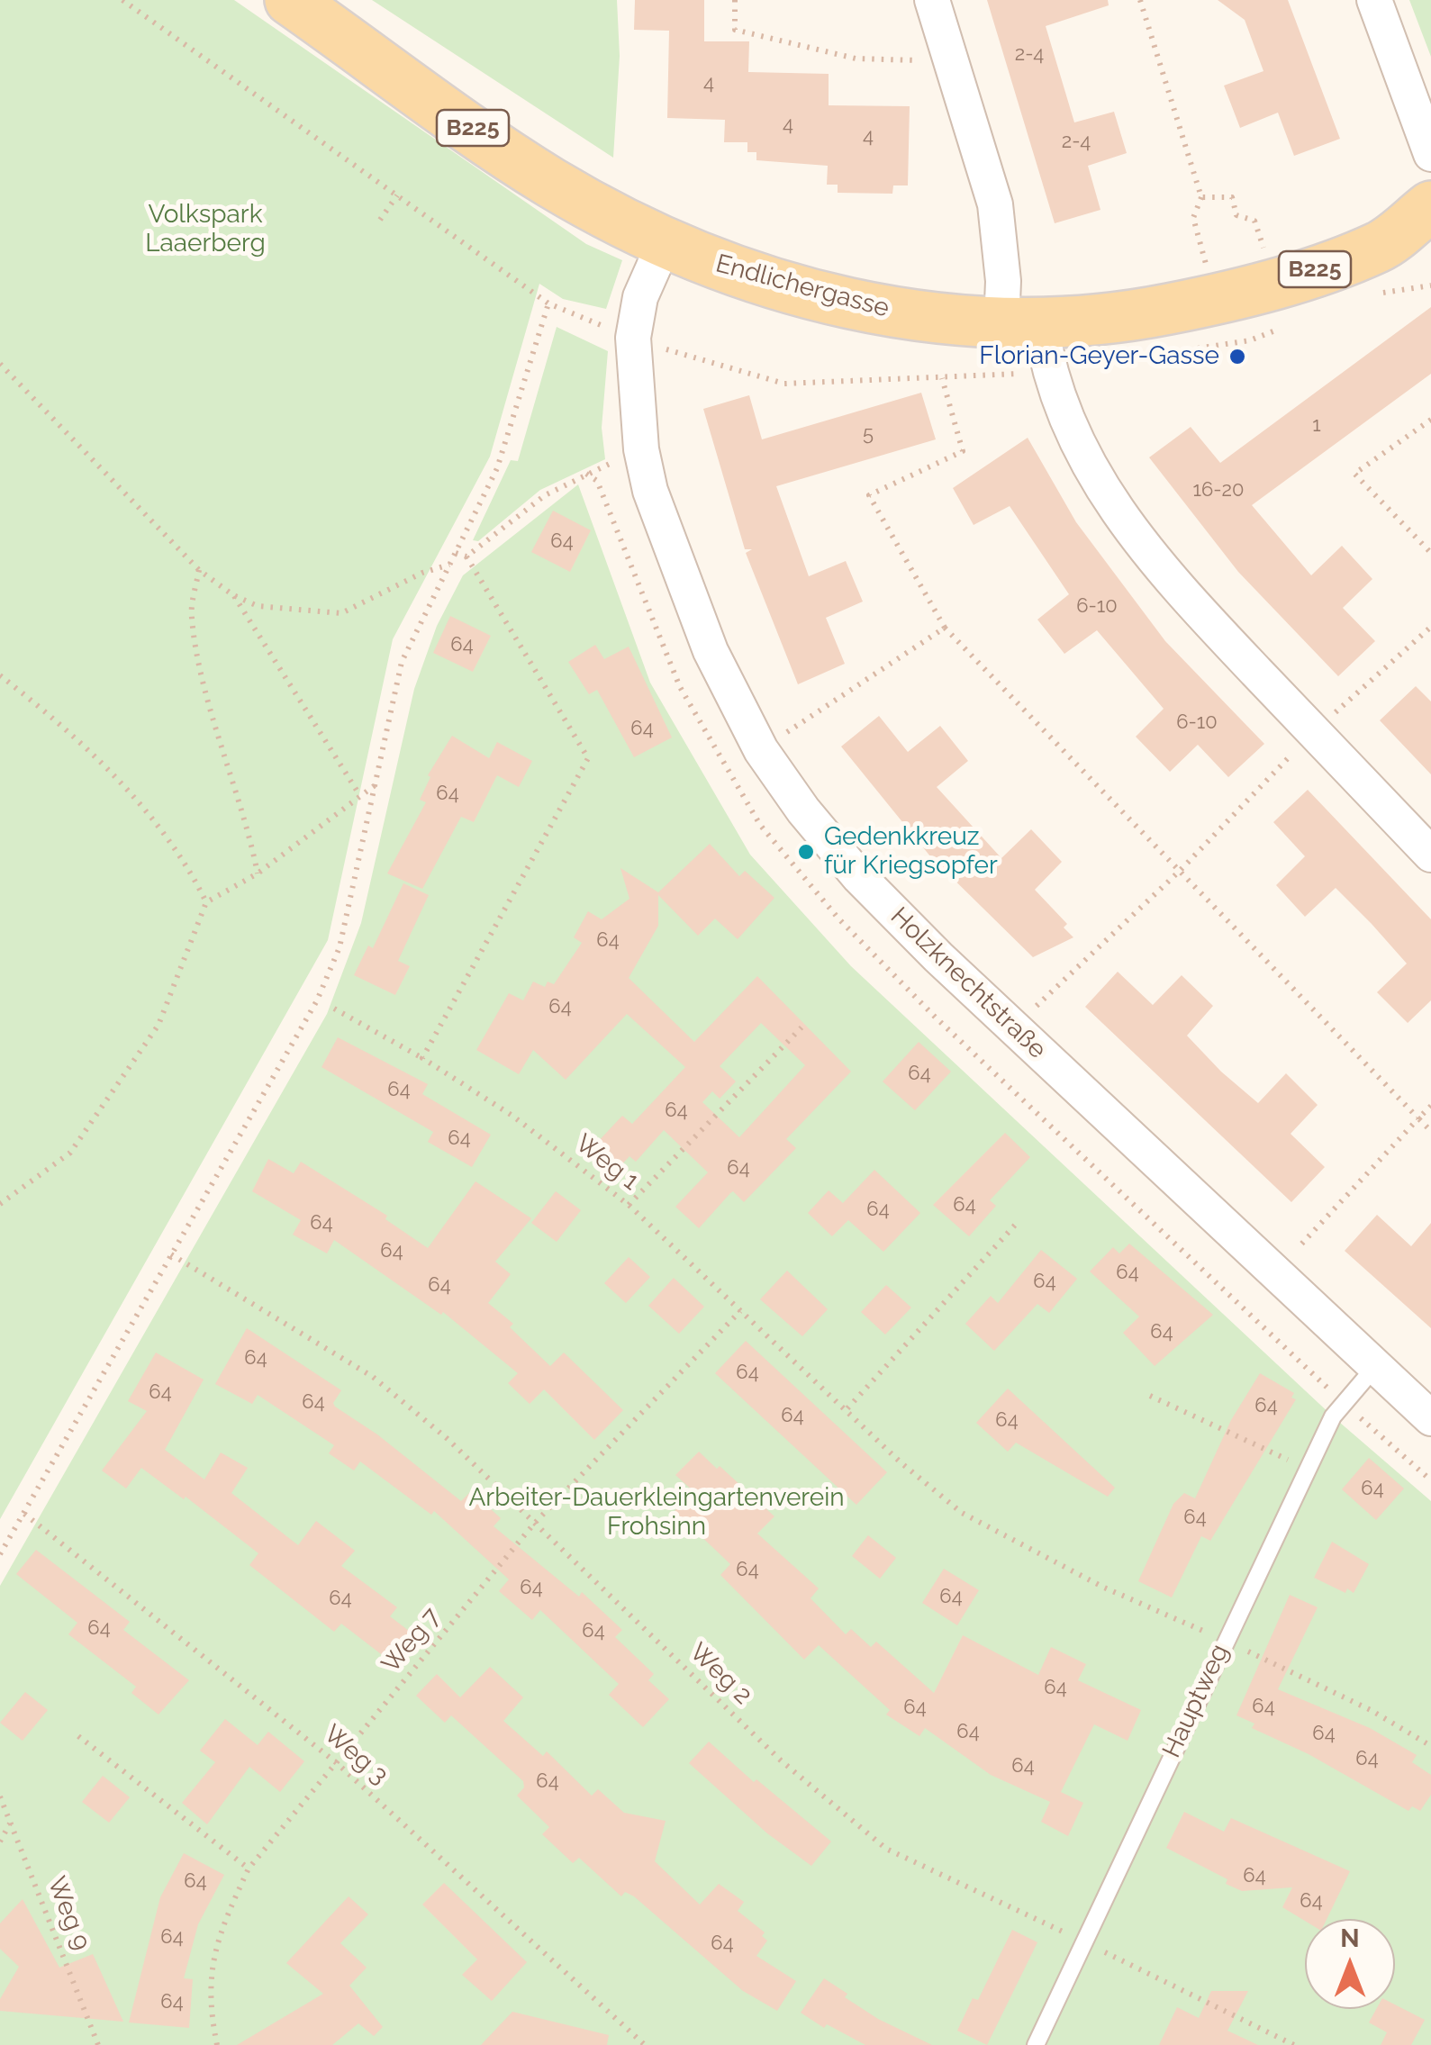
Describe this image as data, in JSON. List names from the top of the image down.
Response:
{
  "streets": {
    "main road": ["B225", "Endlichergasse"],
    "street": ["Holzknechtstraße"],
    "lane": ["Hauptweg"],
    "path": [
      "Weg 1",
      "Weg 7",
      "Weg 2",
      "Weg 3",
      "Weg 9"
    ]
  },
  "crossings": [
    ["Endlichergasse", "Holzknechtstraße"],
    ["Holzknechtstraße", "Hauptweg"],
    ["Weg 1", "Weg 7"],
    ["Weg 1", "Hauptweg"],
    ["Weg 7", "Weg 2"],
    ["Weg 7", "Weg 3"],
    ["Weg 2", "Hauptweg"]
  ],
  "parks": ["Volkspark Laaerberg", "Arbeiter-Dauerkleingartenverein Frohsinn"],
  "places": ["Florian-Geyer-Gasse", "Gedenkkreuz für Kriegsopfer"],
  "house_numbers": [
    "2-4",
    "4",
    "4",
    "4",
    "2-4",
    "1",
    "5",
    "16-20",
    "64",
    "6-10",
    "64",
    "6-10",
    "64",
    "64",
    "64",
    "64",
    "64",
    "64",
    "64",
    "64",
    "64",
    "64",
    "64",
    "64",
    "64",
    "64",
    "64",
    "64",
    "64",
    "64",
    "64",
    "64",
    "64",
    "64",
    "64",
    "64",
    "64",
    "64",
    "64",
    "64",
    "64",
    "64",
    "64",
    "64",
    "64",
    "64",
    "64",
    "64",
    "64",
    "64",
    "64",
    "64",
    "64",
    "64",
    "64",
    "64",
    "64",
    "64"
  ],
  "north": "top"
}
